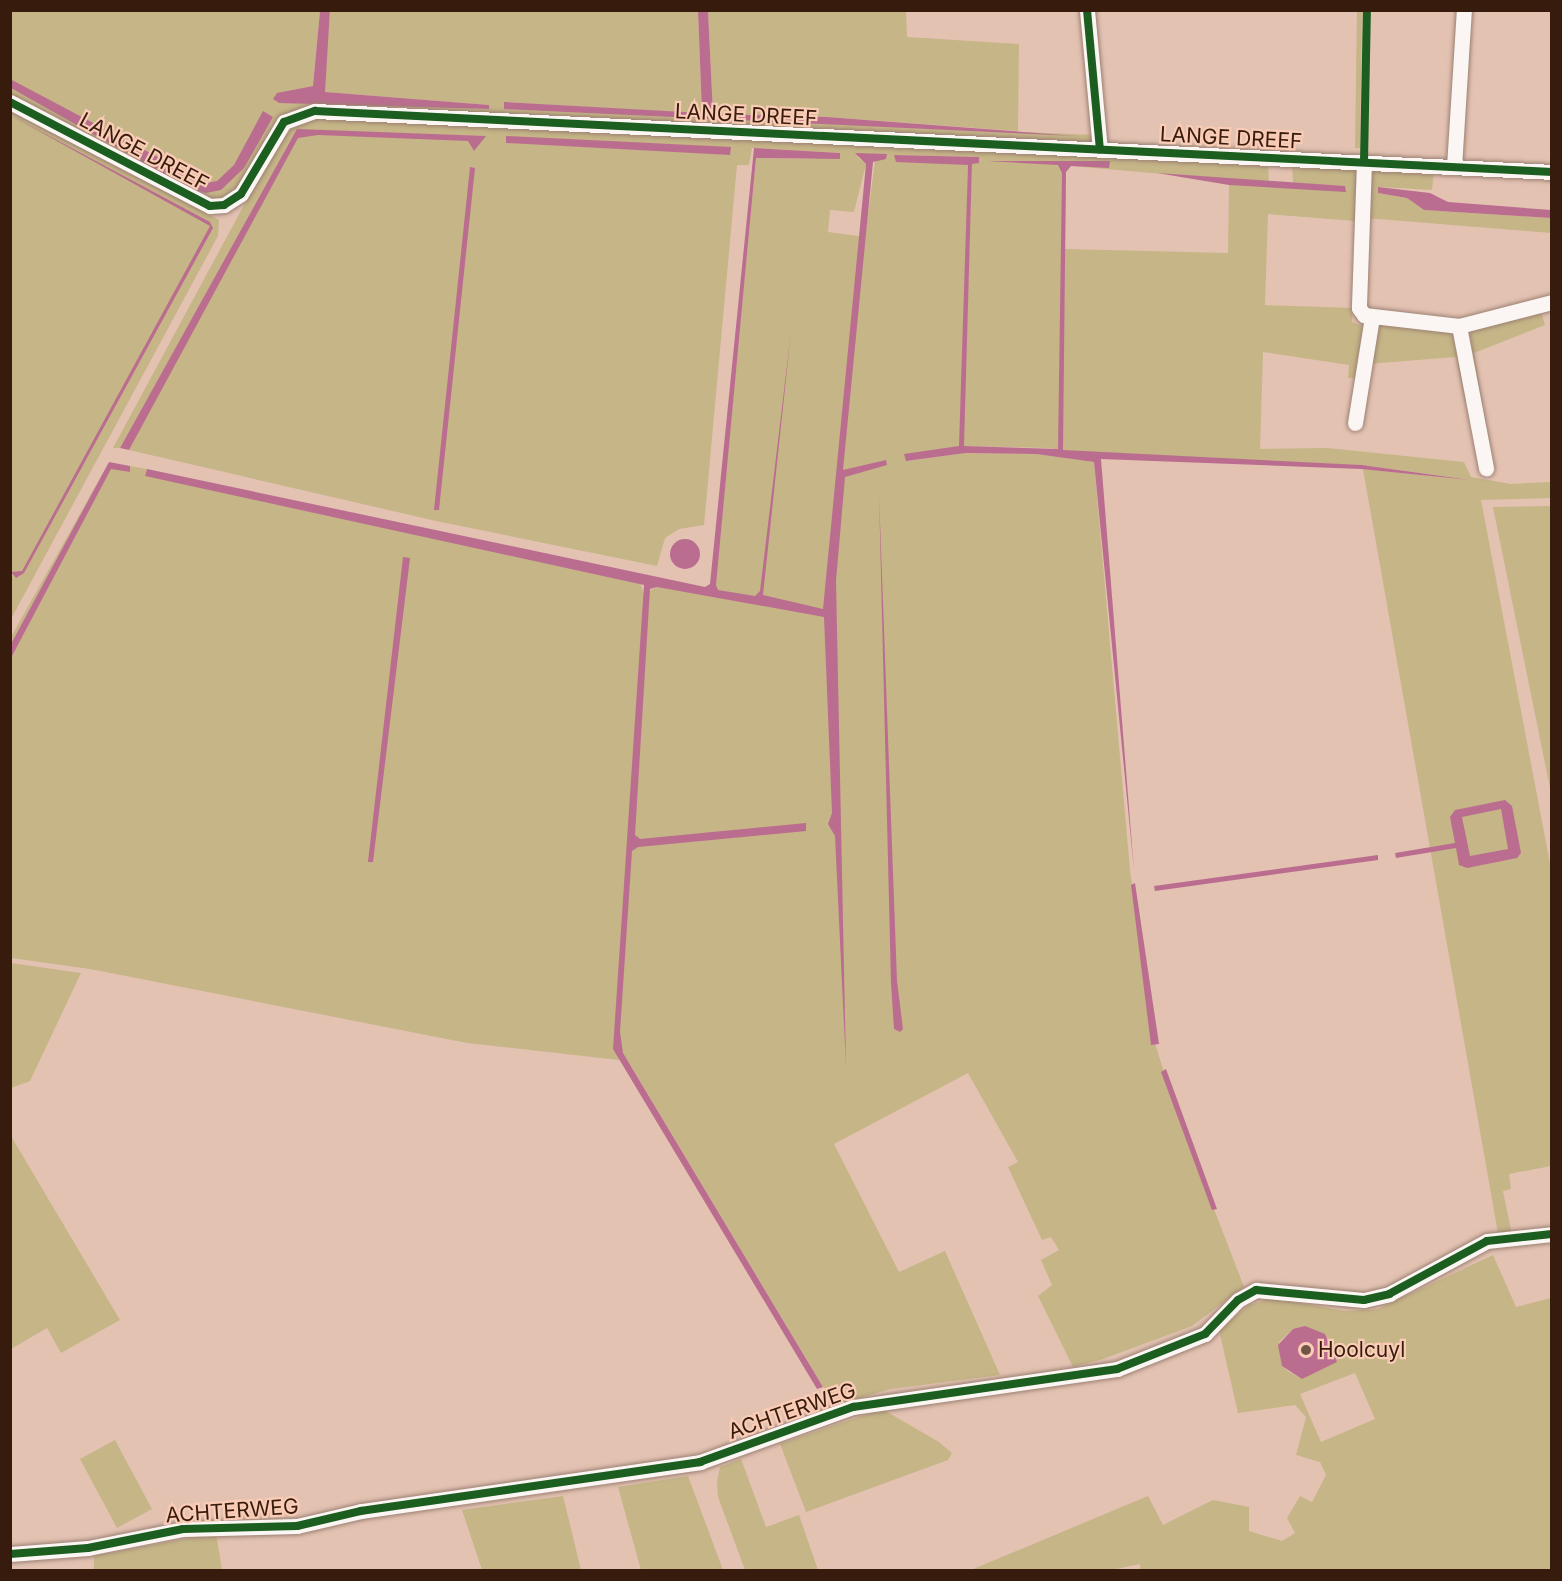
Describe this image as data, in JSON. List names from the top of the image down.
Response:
{
  "streets": {
    "street": ["LANGE DREEF", "ACHTERWEG"]
  },
  "places": ["Hoolcuyl"]
}
